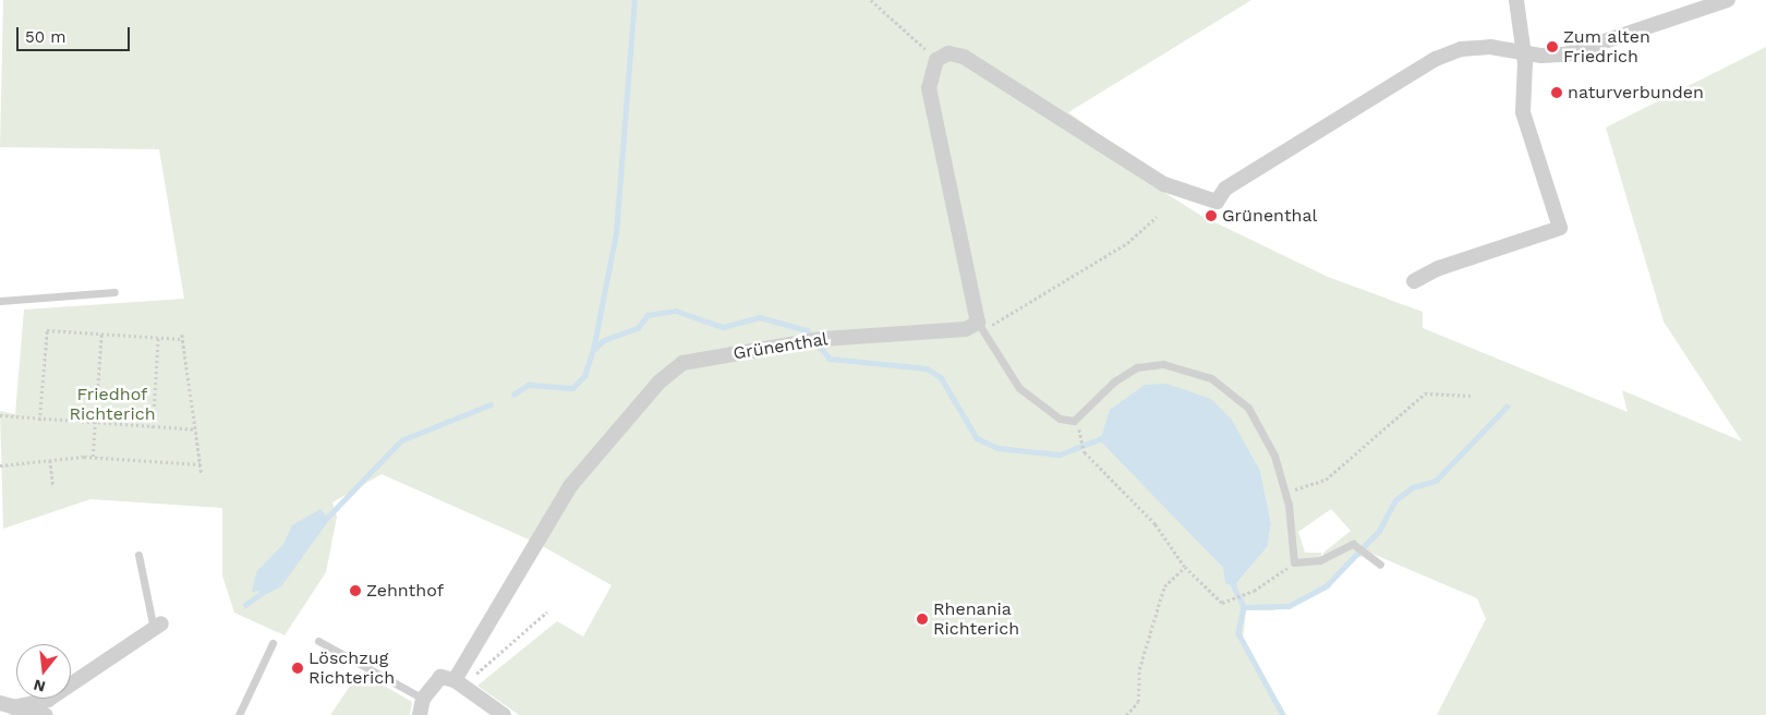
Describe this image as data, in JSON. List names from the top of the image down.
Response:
{
  "streets": {
    "street": ["Grünenthal"]
  },
  "parks": ["Friedhof Richterich"],
  "places": [
    "Zum alten Friedrich",
    "naturverbunden",
    "Grünenthal",
    "Zehnthof",
    "Rhenania Richterich",
    "Löschzug Richterich"
  ],
  "scale_bar": "50 m",
  "north": "bottom"
}
